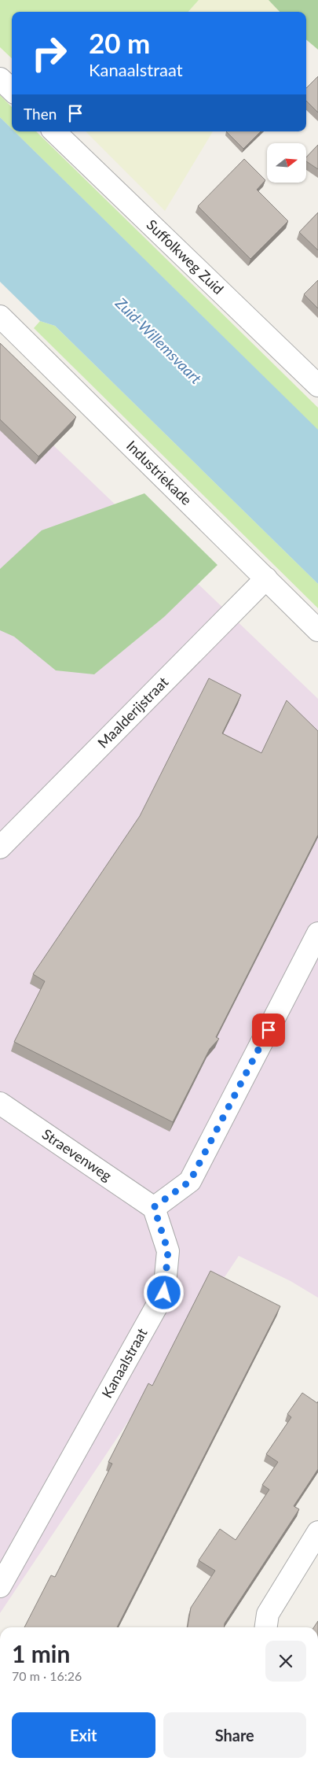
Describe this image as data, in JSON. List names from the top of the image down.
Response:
{
  "streets": {
    "street": [
      "Suffolkweg Zuid",
      "Industriekade",
      "Maalderijstraat",
      "Straevenweg",
      "Kanaalstraat"
    ]
  },
  "crossings": [
    ["Industriekade", "Maalderijstraat"],
    ["Straevenweg", "Kanaalstraat"]
  ],
  "water": ["Zuid-Willemsvaart"],
  "north": "right",
  "page": {
    "turn": ["20 m", "Kanaalstraat"],
    "then": "Then",
    "heading": ["1 min", "70 m · 16:26"],
    "buttons": ["Exit", "Share"]
  }
}
